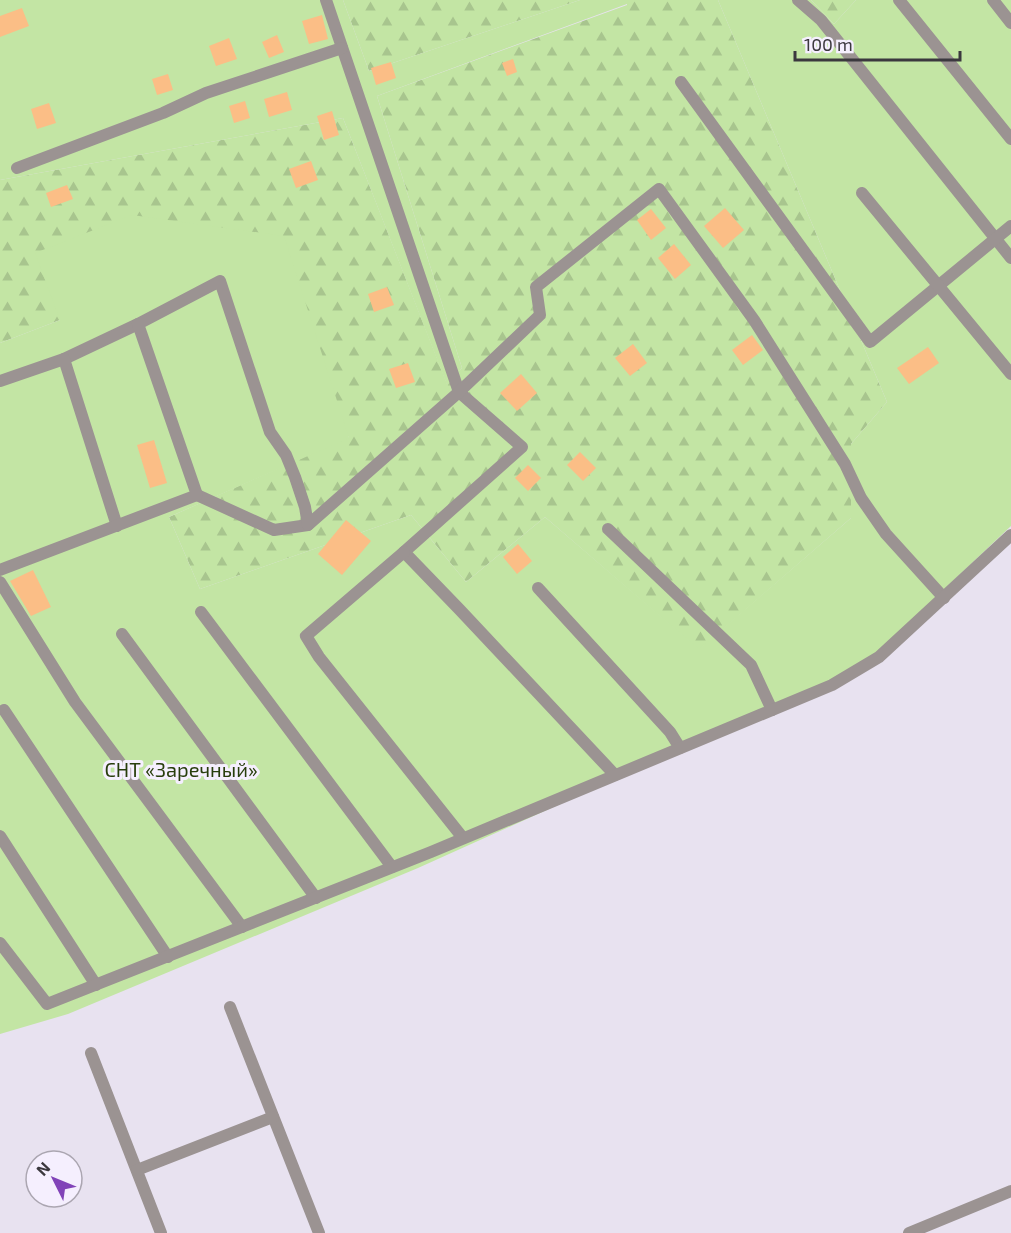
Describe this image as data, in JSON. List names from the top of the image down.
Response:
{
  "parks": ["СНТ «Заречный»"],
  "scale_bar": "100 m",
  "north": "top left"
}
